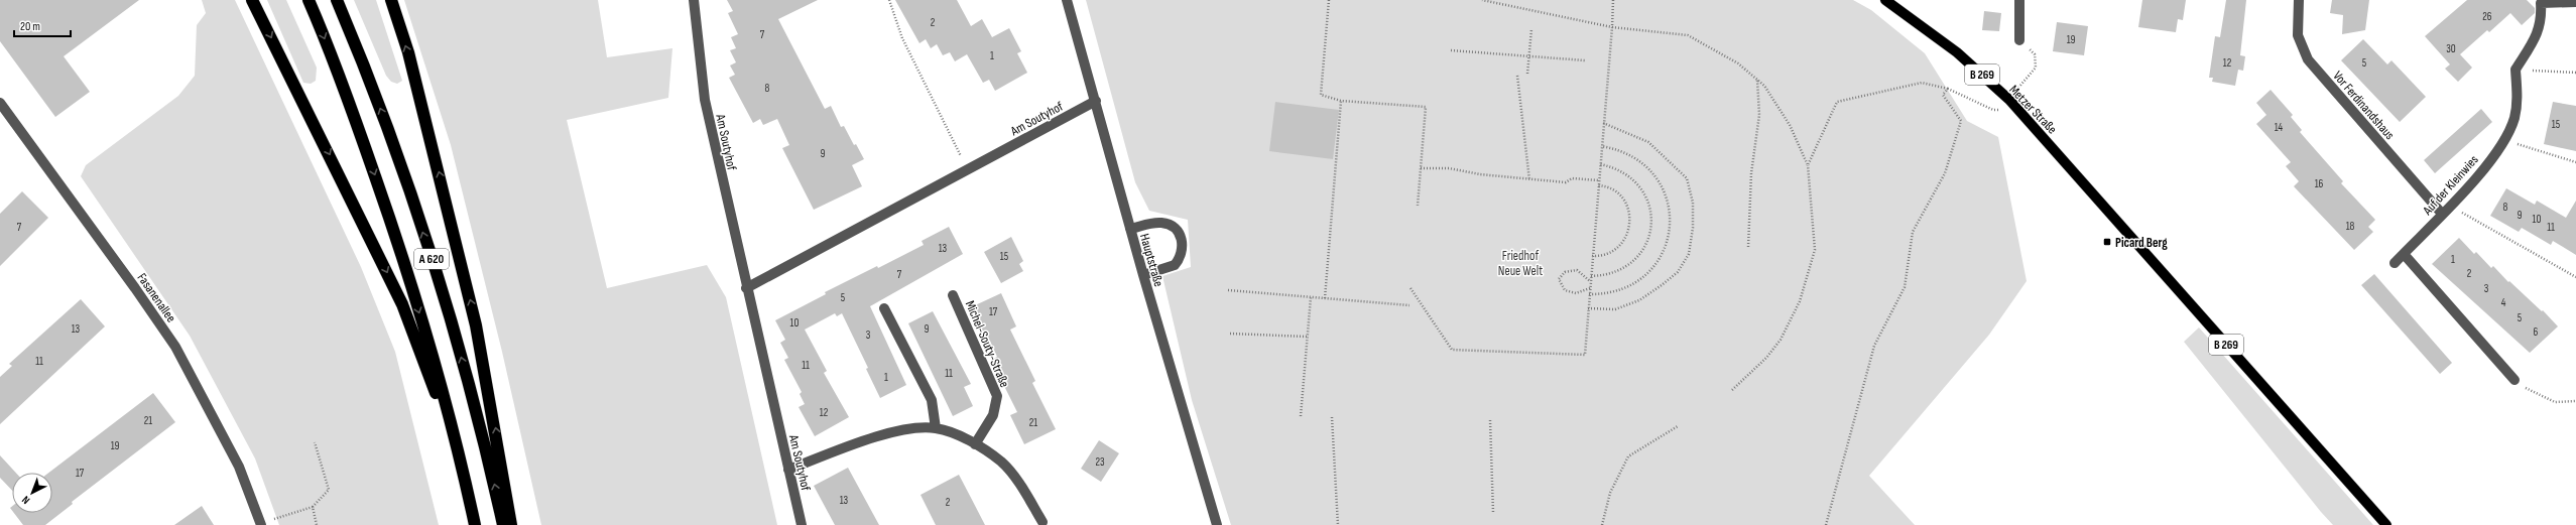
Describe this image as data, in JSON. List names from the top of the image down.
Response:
{
  "streets": {
    "highway": ["A 620"],
    "main road": ["B 269", "Metzer Straße"],
    "street": [
      "Vor Ferdinandshaus",
      "Am Soutyhof",
      "Auf der Kleinwies",
      "Hauptstraße",
      "Fasanenallee",
      "Michel-Souty-Straße"
    ]
  },
  "crossings": [
    ["Vor Ferdinandshaus", "Auf der Kleinwies"],
    ["Am Soutyhof", "Hauptstraße"]
  ],
  "parks": ["Friedhof Neue Welt"],
  "places": {
    "transit": ["Picard Berg"]
  },
  "house_numbers": [
    "26",
    "2",
    "7",
    "19",
    "30",
    "1",
    "12",
    "5",
    "8",
    "15",
    "14",
    "9",
    "16",
    "8",
    "9",
    "10",
    "18",
    "7",
    "11",
    "13",
    "15",
    "1",
    "2",
    "7",
    "3",
    "5",
    "4",
    "17",
    "5",
    "10",
    "13",
    "9",
    "6",
    "3",
    "11",
    "11",
    "11",
    "1",
    "12",
    "21",
    "21",
    "19",
    "23",
    "17",
    "13",
    "2"
  ],
  "scale_bar": "20 m",
  "north": "bottom left"
}
